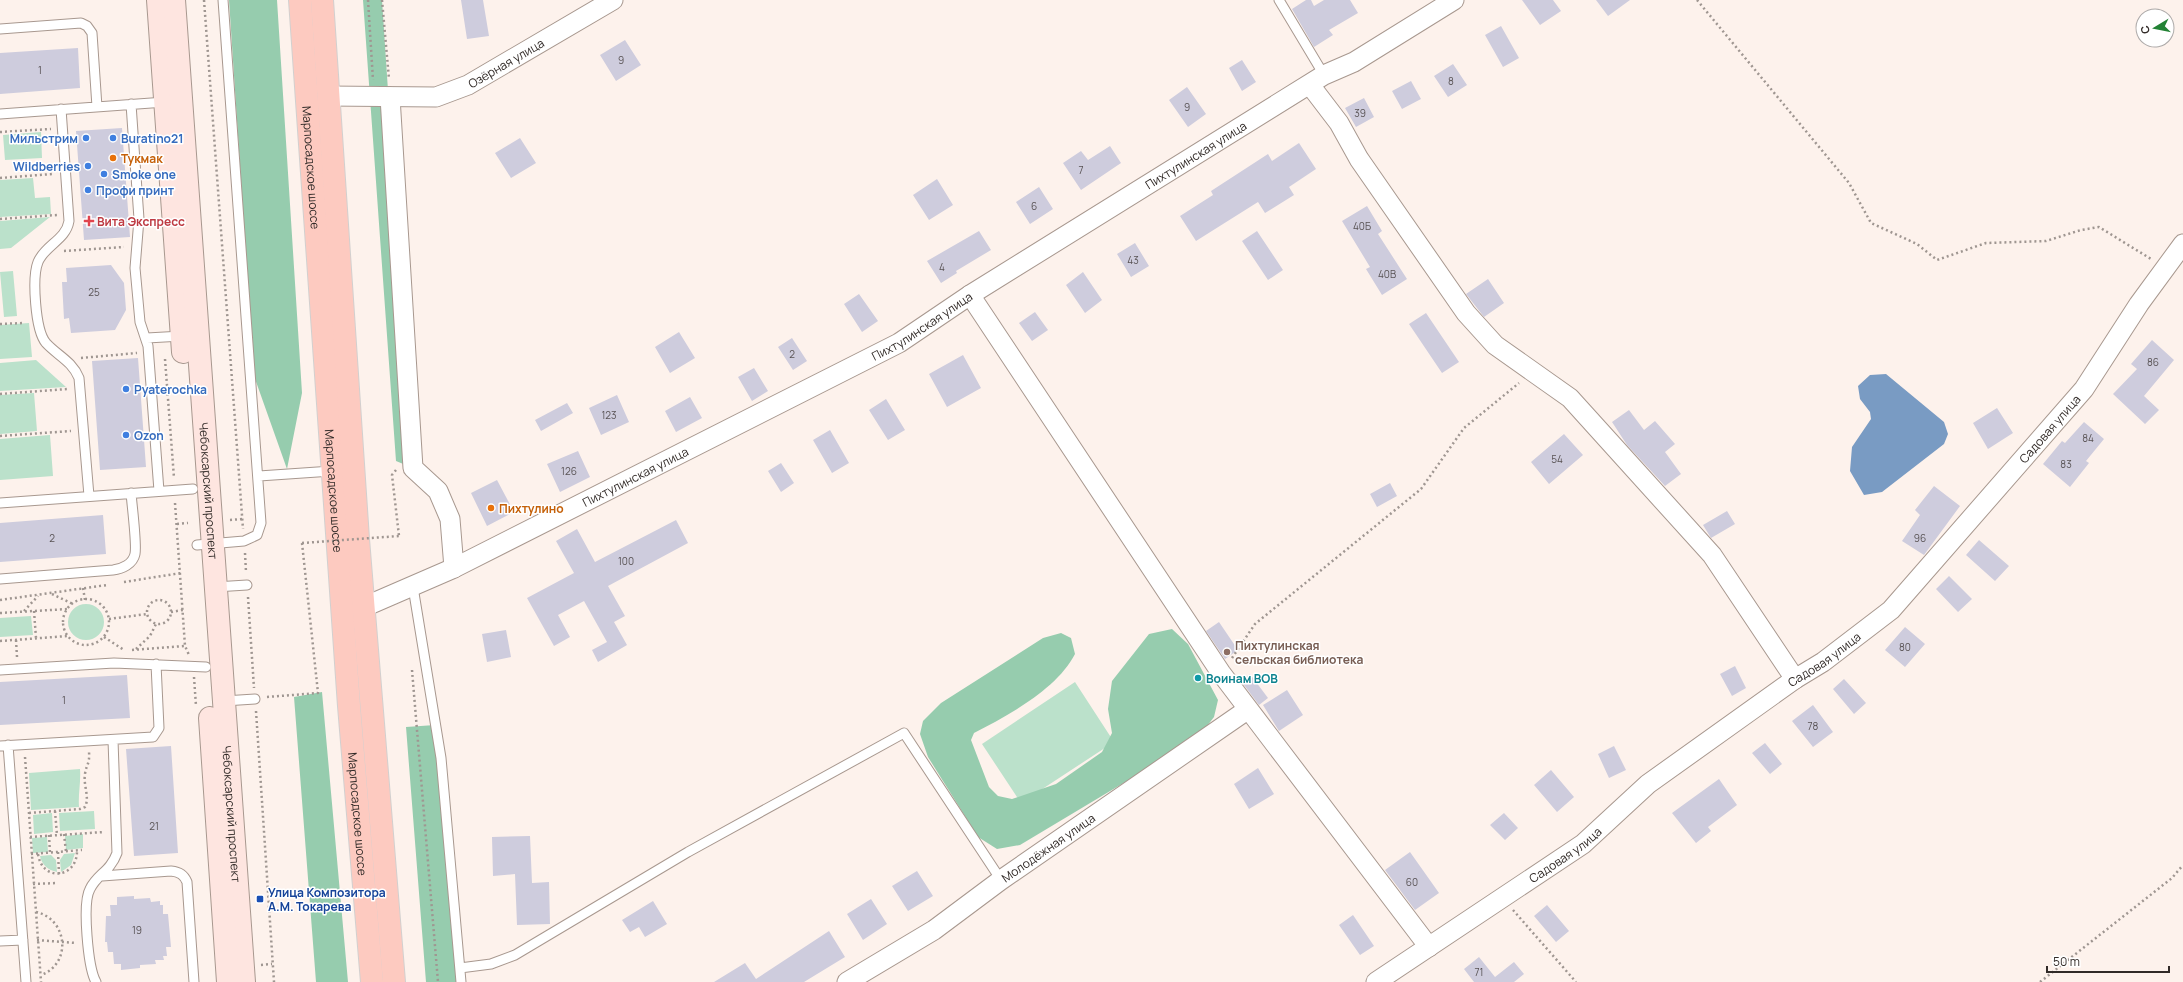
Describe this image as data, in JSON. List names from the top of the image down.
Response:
{
  "streets": {
    "main road": ["Марпосадское шоссе"],
    "street": [
      "Озёрная улица",
      "Пихтулинская улица",
      "Садовая улица",
      "Чебоксарский проспект",
      "Молодёжная улица"
    ]
  },
  "crossings": [
    ["Озёрная улица", "Марпосадское шоссе"],
    ["Пихтулинская улица", "Марпосадское шоссе"]
  ],
  "places": {
    "other": [
      "Мильстрим",
      "Buratino21",
      "Тукмак",
      "Wildberries",
      "Smoke one",
      "Профи принт",
      "Pyaterochka",
      "Ozon",
      "Пихтулино",
      "Пихтулинская сельская библиотека",
      "Воинам ВОВ"
    ],
    "health": ["Вита Экспресс"],
    "transit": ["Улица Композитора А.М. Токарева"]
  },
  "house_numbers": [
    "9",
    "1",
    "8",
    "9",
    "39",
    "7",
    "6",
    "40Б",
    "43",
    "4",
    "40В",
    "25",
    "2",
    "86",
    "123",
    "84",
    "54",
    "83",
    "126",
    "2",
    "96",
    "100",
    "80",
    "1",
    "78",
    "21",
    "60",
    "19",
    "71"
  ],
  "scale_bar": "50 m",
  "north": "left"
}
